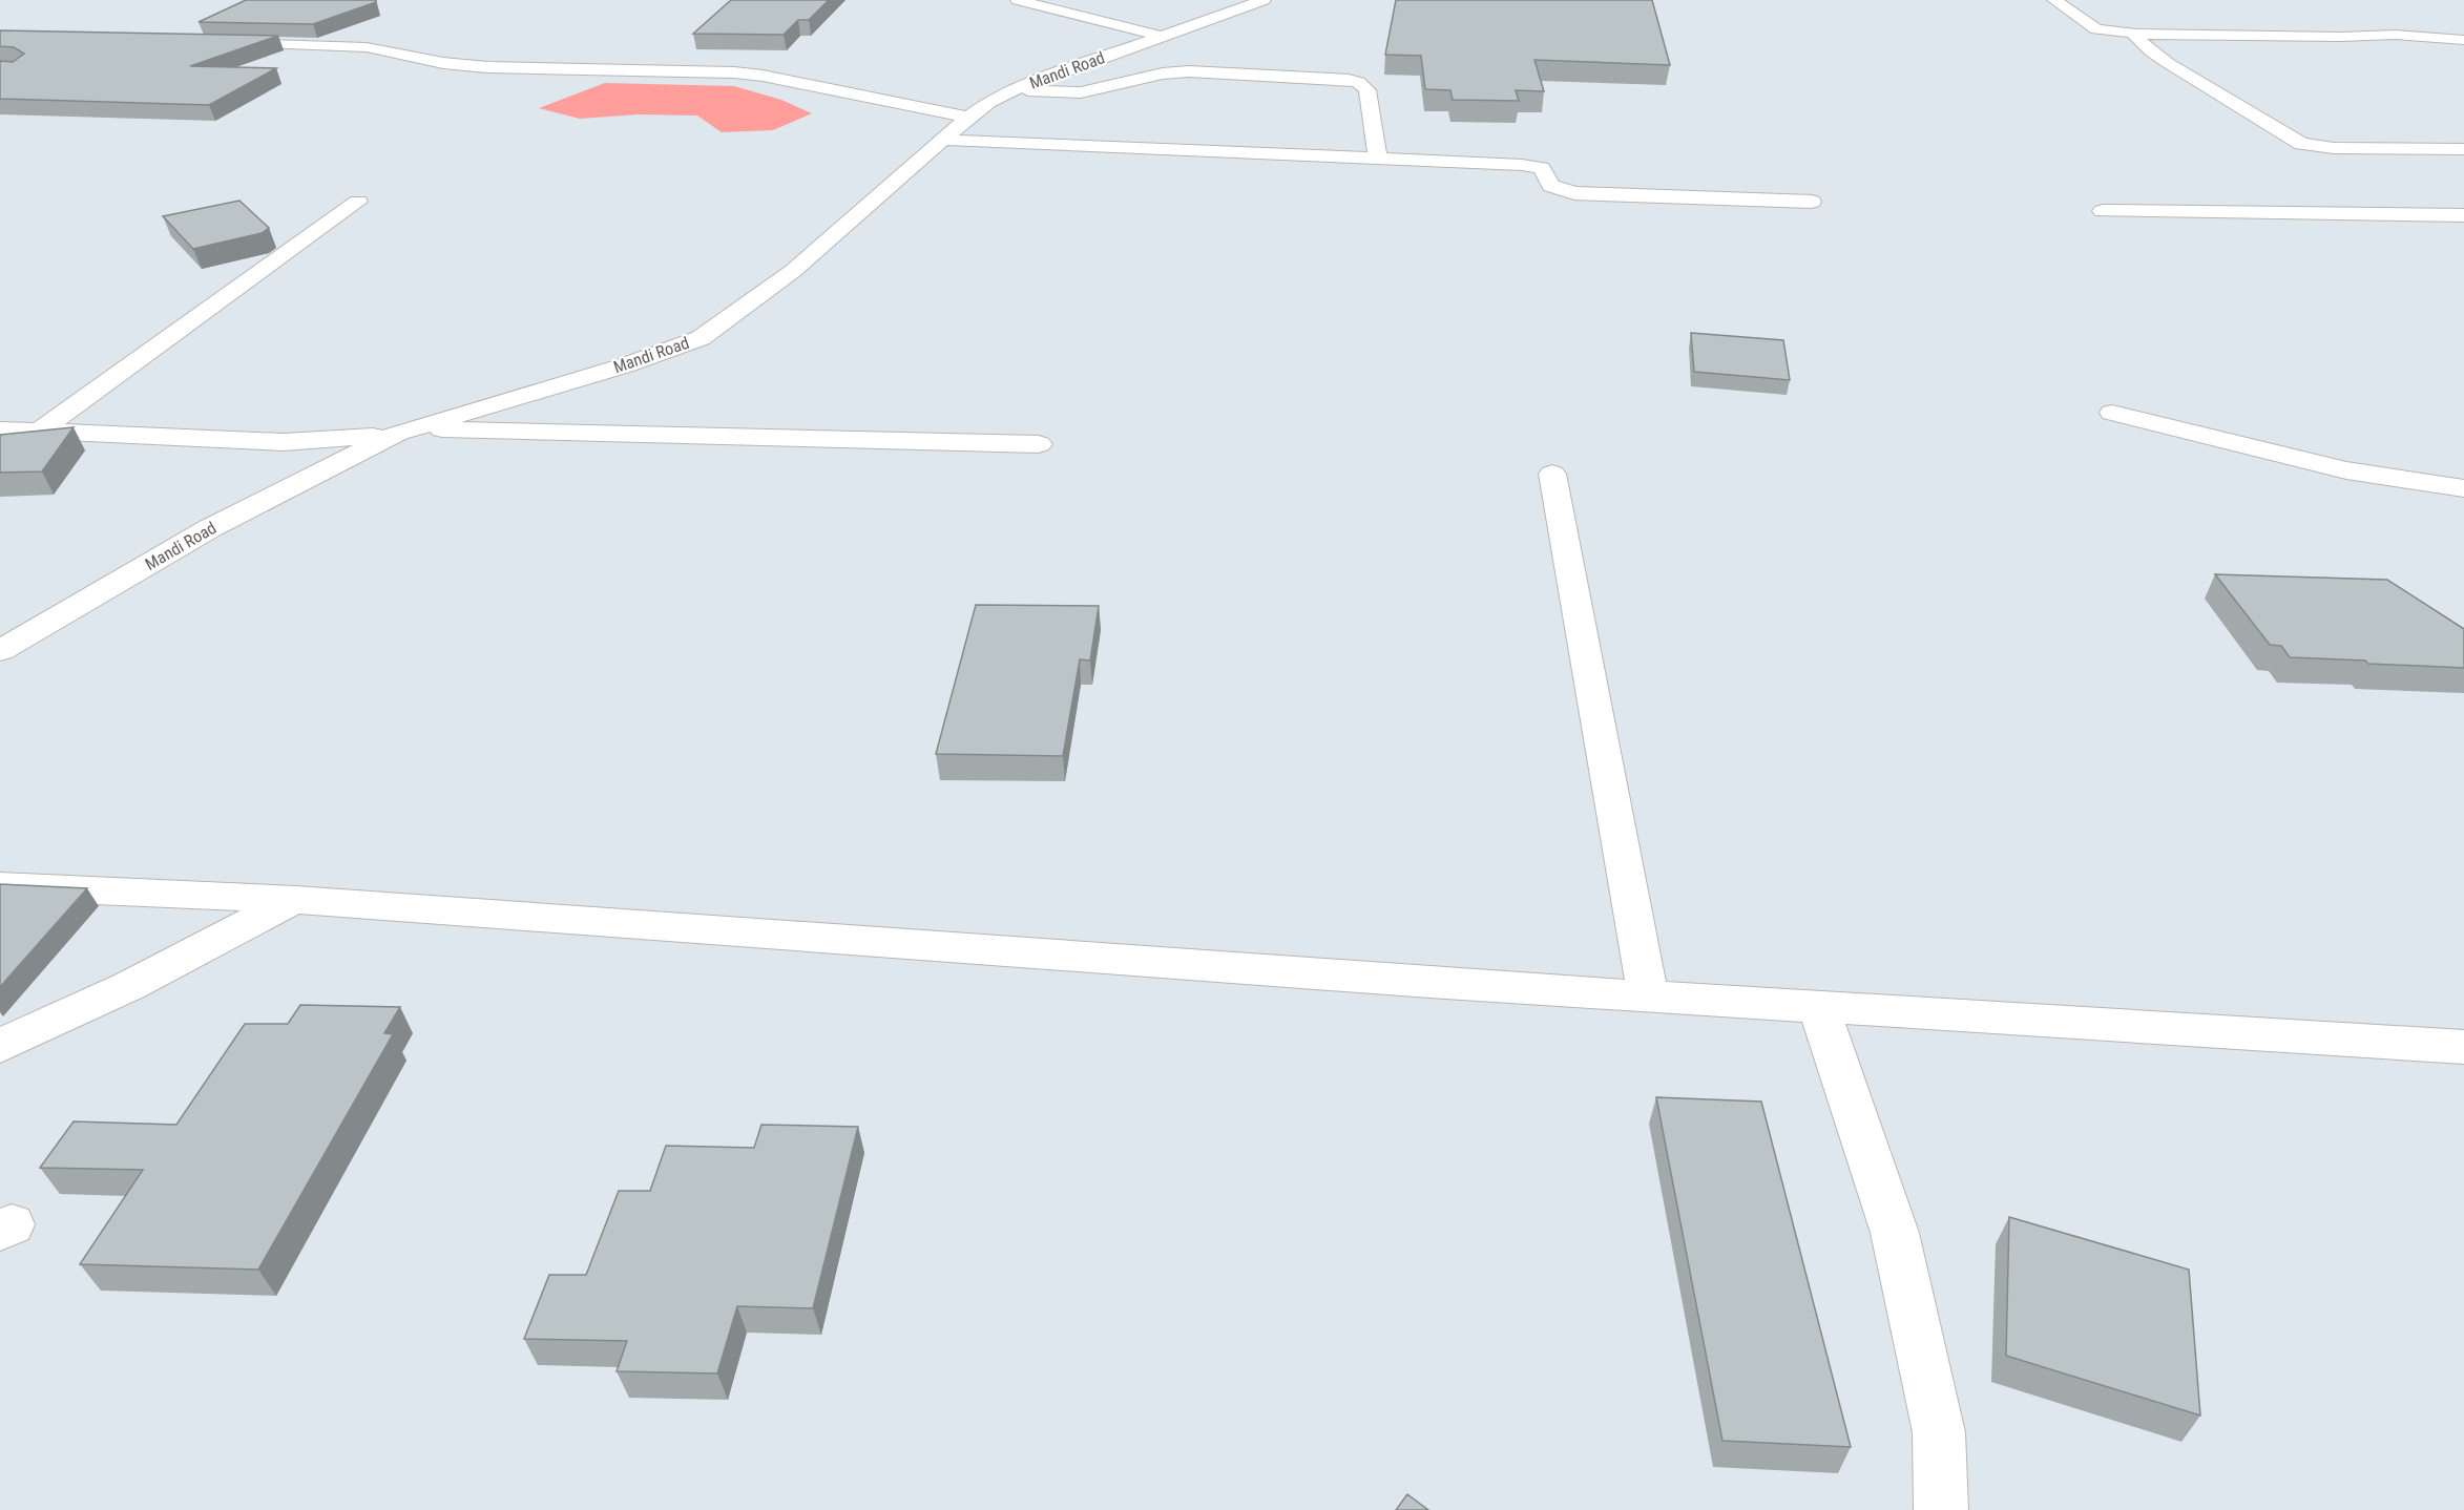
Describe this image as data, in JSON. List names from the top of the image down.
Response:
{
  "streets": {
    "street": ["Mandi Road"]
  }
}
